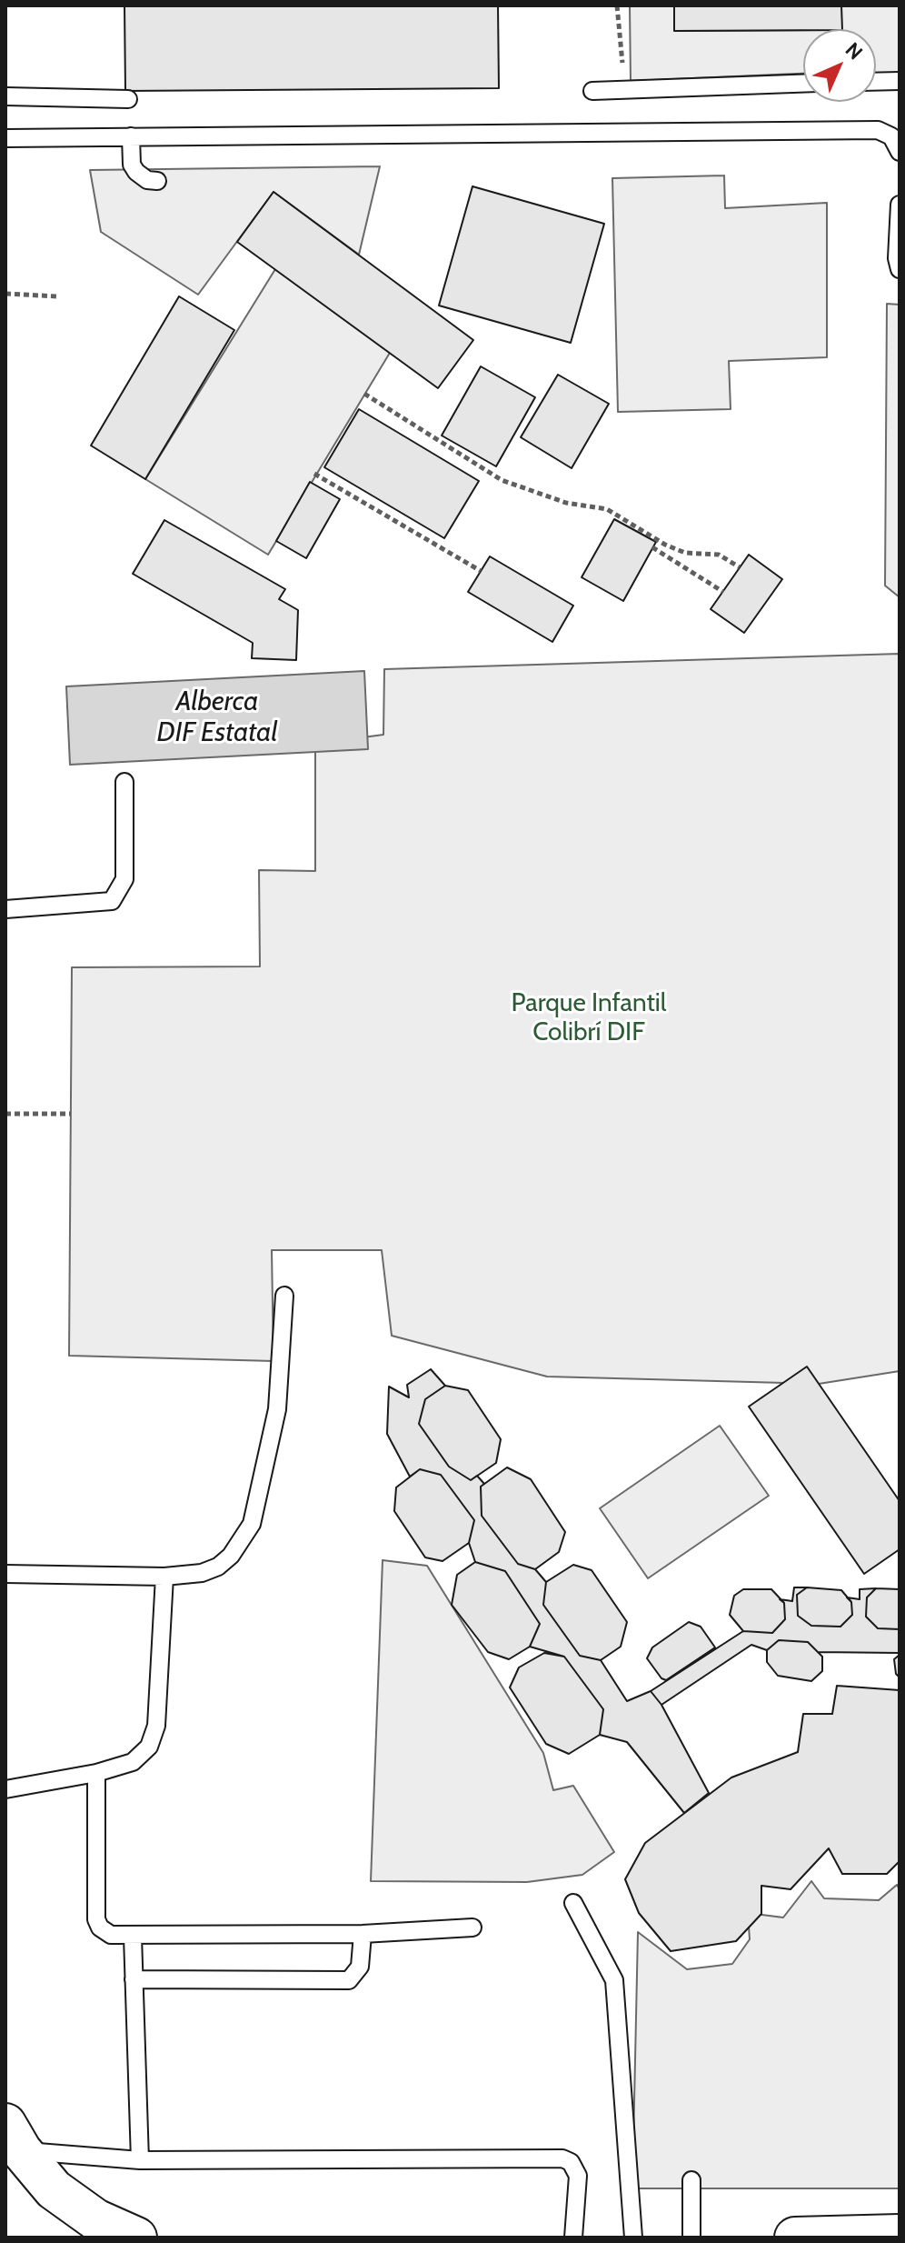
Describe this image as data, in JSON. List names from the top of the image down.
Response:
{
  "water": ["Alberca DIF Estatal"],
  "parks": ["Parque Infantil Colibrí DIF"],
  "north": "top right"
}
